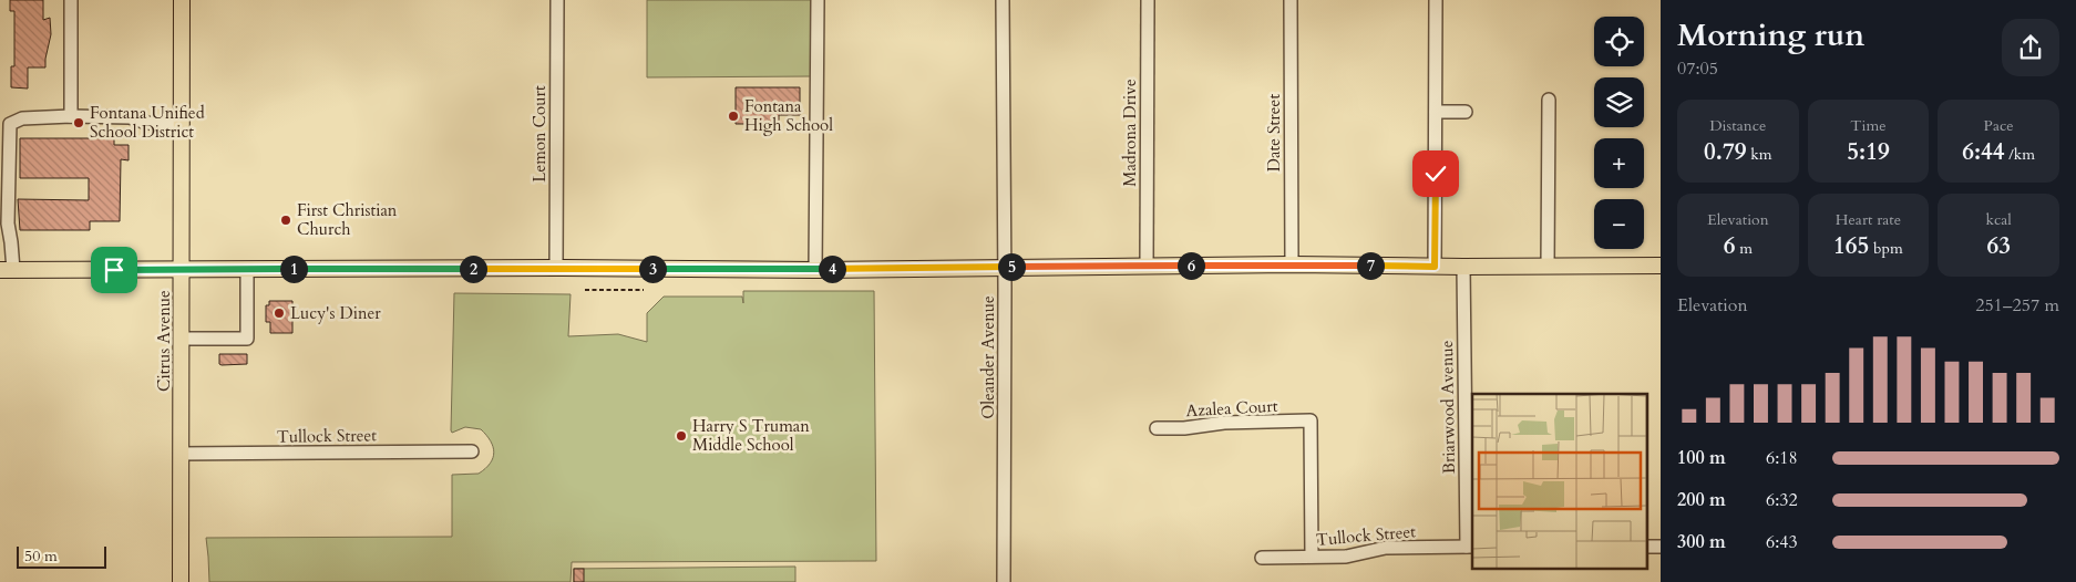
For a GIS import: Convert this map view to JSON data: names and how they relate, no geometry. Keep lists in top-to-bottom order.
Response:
{
  "streets": {
    "main road": ["Citrus Avenue"],
    "street": [
      "Madrona Drive",
      "Date Street",
      "Lemon Court",
      "Oleander Avenue",
      "Briarwood Avenue",
      "Azalea Court",
      "Tullock Street"
    ]
  },
  "crossings": [
    ["Citrus Avenue", "Tullock Street"],
    ["Briarwood Avenue", "Tullock Street"],
    ["Azalea Court", "Tullock Street"]
  ],
  "places": [
    "Fontana High School",
    "Fontana Unified School District",
    "First Christian Church",
    "Lucy's Diner",
    "Harry S Truman Middle School"
  ],
  "scale_bar": "50 m",
  "page": {
    "heading": ["Morning run", "07:05"],
    "map_buttons": ["+", "−"],
    "stats": [
      ["Distance", "0.79 km"],
      ["Time", "5:19"],
      ["Pace", "6:44 /km"],
      ["Elevation", "6 m"],
      ["Heart rate", "165 bpm"],
      ["kcal", "63"]
    ],
    "pins": [
      "6",
      "7",
      "5",
      "1",
      "2",
      "3",
      "4"
    ],
    "chart": ["Elevation", "251–257 m"],
    "list": [
      {
        "name": "100 m",
        "note": "6:18"
      },
      {
        "name": "200 m",
        "note": "6:32"
      },
      {
        "name": "300 m",
        "note": "6:43"
      }
    ],
    "scale": "50 m"
  }
}
